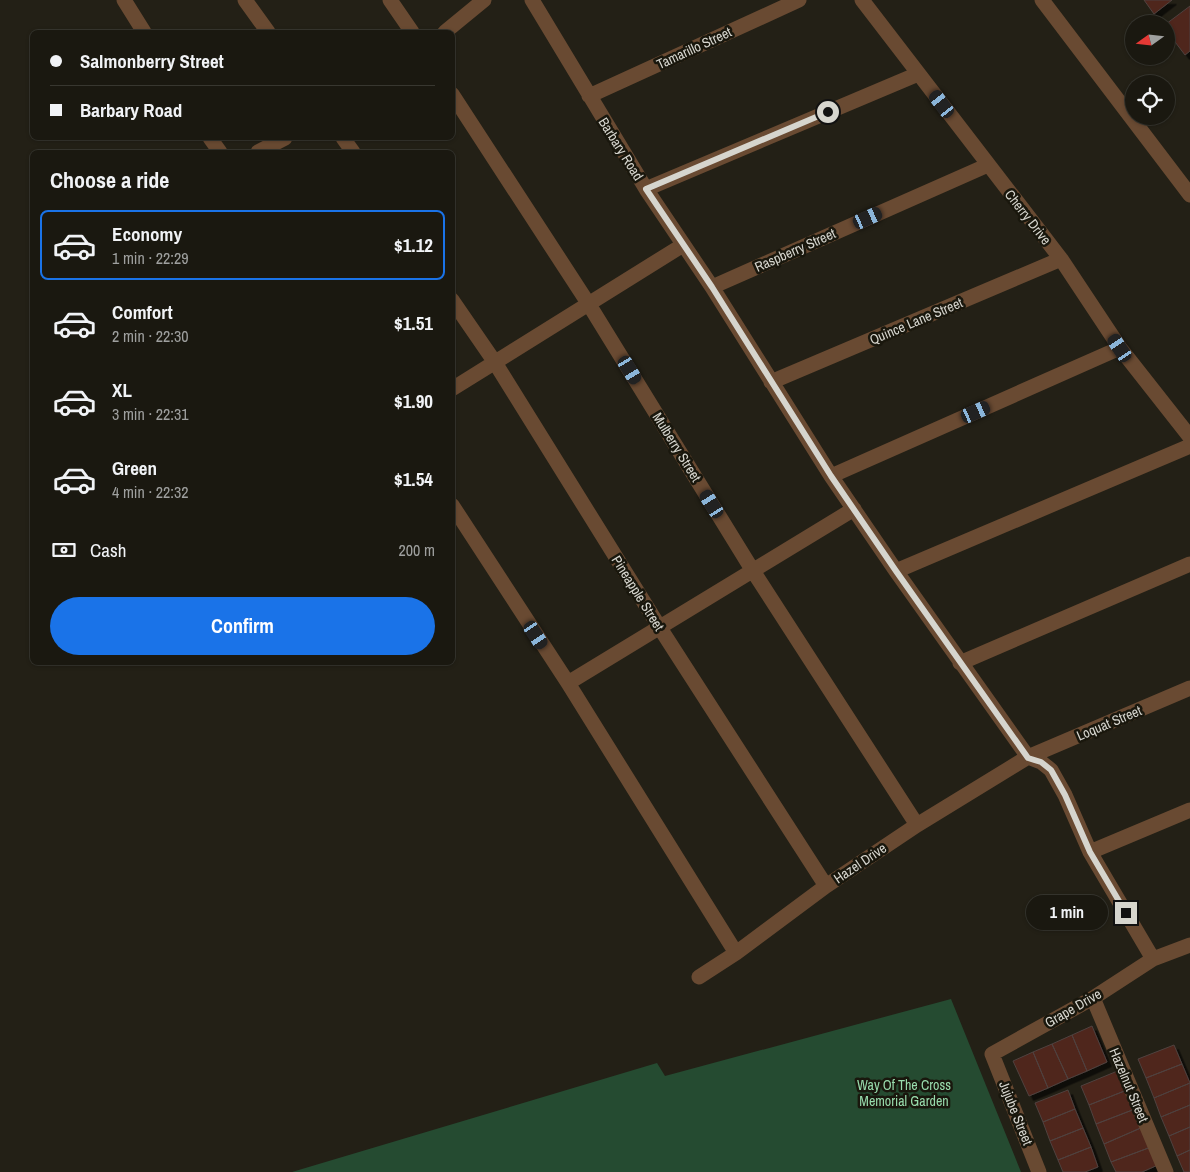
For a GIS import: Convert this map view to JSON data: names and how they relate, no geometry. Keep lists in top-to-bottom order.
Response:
{
  "streets": {
    "street": [
      "Tamarillo Street",
      "Barbary Road",
      "Cherry Drive",
      "Raspberry Street",
      "Quince Lane Street",
      "Mulberry Street",
      "Pineapple Street",
      "Loquat Street",
      "Hazel Drive",
      "Grape Drive",
      "Hazelnut Street",
      "Jujube Street"
    ]
  },
  "crossings": [
    ["Tamarillo Street", "Barbary Road"],
    ["Barbary Road", "Raspberry Street"],
    ["Barbary Road", "Quince Lane Street"],
    ["Barbary Road", "Loquat Street"],
    ["Barbary Road", "Hazel Drive"],
    ["Barbary Road", "Grape Drive"],
    ["Cherry Drive", "Raspberry Street"],
    ["Cherry Drive", "Quince Lane Street"],
    ["Mulberry Street", "Hazel Drive"],
    ["Pineapple Street", "Hazel Drive"],
    ["Loquat Street", "Hazel Drive"],
    ["Grape Drive", "Hazelnut Street"],
    ["Grape Drive", "Jujube Street"]
  ],
  "parks": ["Way Of The Cross Memorial Garden"],
  "north": "left",
  "page": {
    "banner": ["Salmonberry Street", "Barbary Road"],
    "heading": "Choose a ride",
    "list": [
      {
        "name": "Economy",
        "note": "1 min · 22:29",
        "value": "$1.12"
      },
      {
        "name": "Comfort",
        "note": "2 min · 22:30",
        "value": "$1.51"
      },
      {
        "name": "XL",
        "note": "3 min · 22:31",
        "value": "$1.90"
      },
      {
        "name": "Green",
        "note": "4 min · 22:32",
        "value": "$1.54"
      }
    ],
    "pay": ["Cash", "200 m"],
    "buttons": "Confirm",
    "bubble": "1 min"
  }
}
